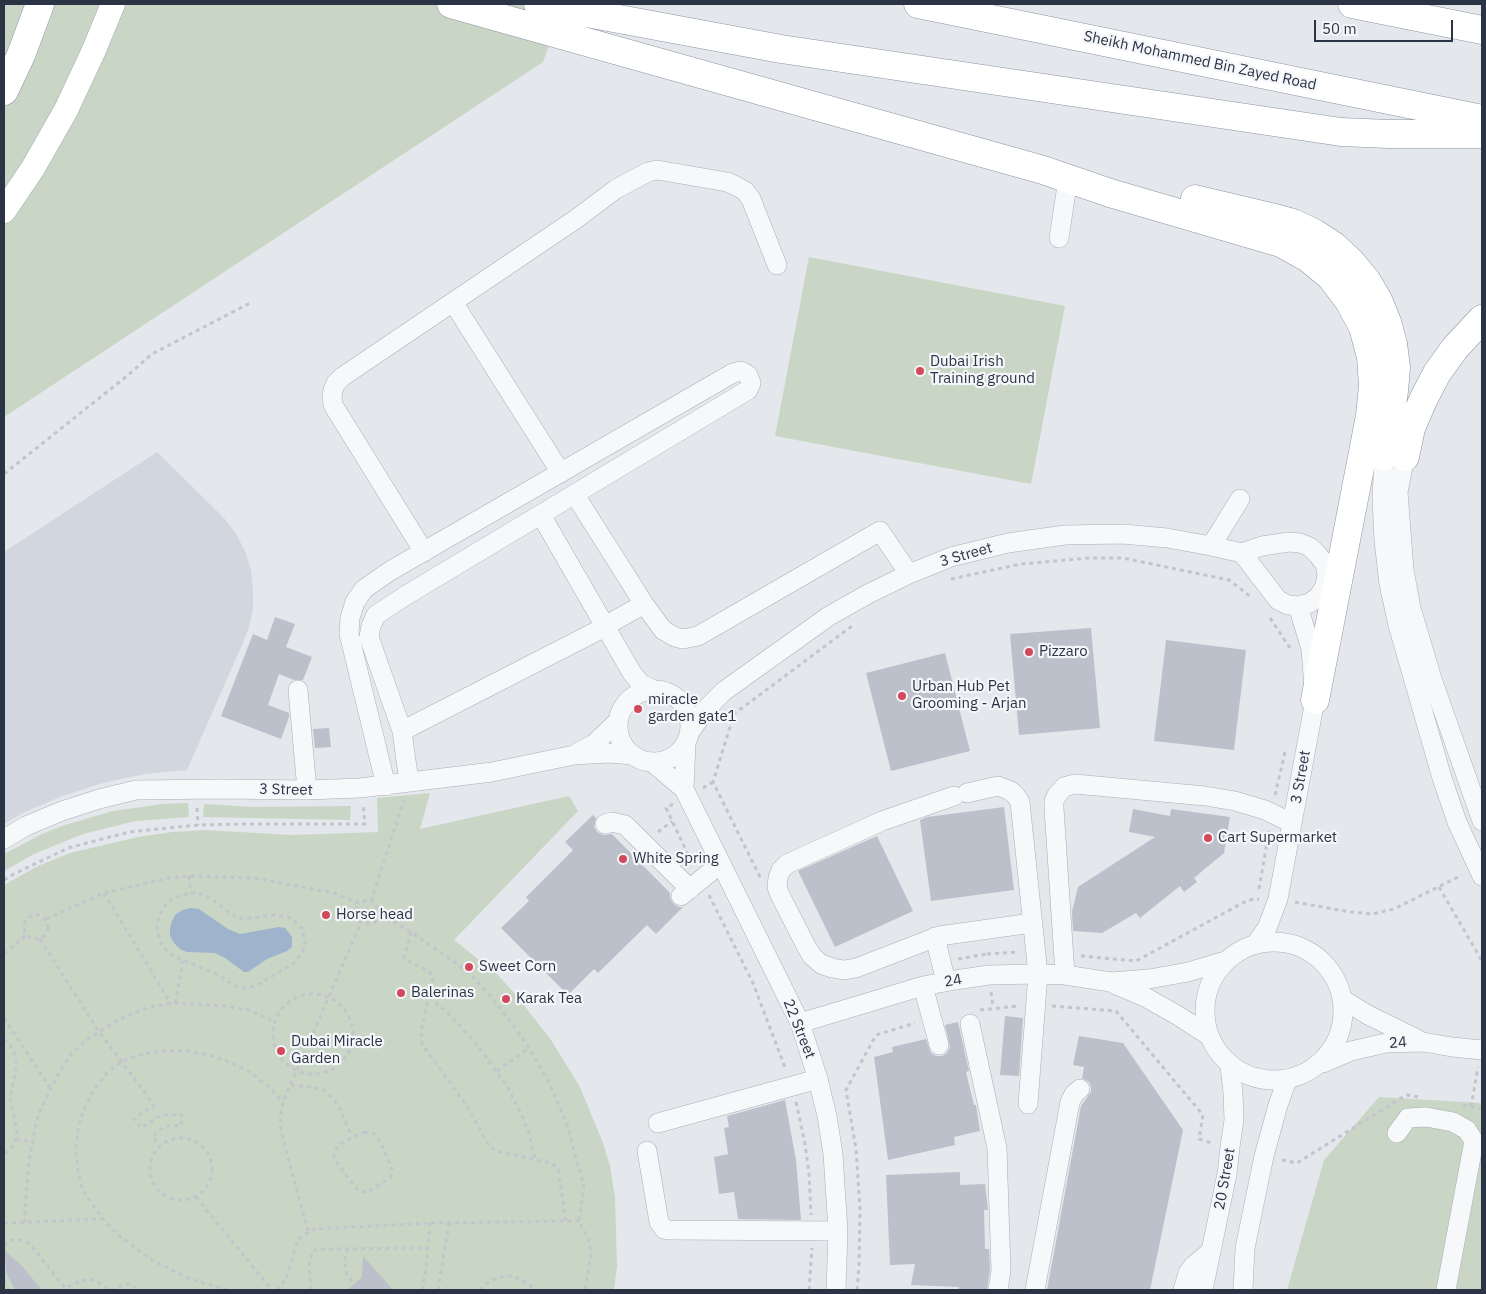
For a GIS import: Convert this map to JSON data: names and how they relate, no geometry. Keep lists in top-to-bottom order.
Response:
{
  "streets": {
    "highway": ["Sheikh Mohammed Bin Zayed Road"],
    "street": [
      "3 Street",
      "24",
      "22 Street",
      "20 Street"
    ]
  },
  "crossings": [
    ["3 Street", "24"],
    ["3 Street", "22 Street"],
    ["3 Street", "20 Street"],
    ["24", "22 Street"],
    ["24", "20 Street"]
  ],
  "places": [
    "Dubai Irish Training ground",
    "Pizzaro",
    "Urban Hub Pet Grooming - Arjan",
    "miracle garden gate1",
    "Cart Supermarket",
    "White Spring",
    "Horse head",
    "Sweet Corn",
    "Balerinas",
    "Karak Tea",
    "Dubai Miracle Garden"
  ],
  "scale_bar": "50 m"
}
